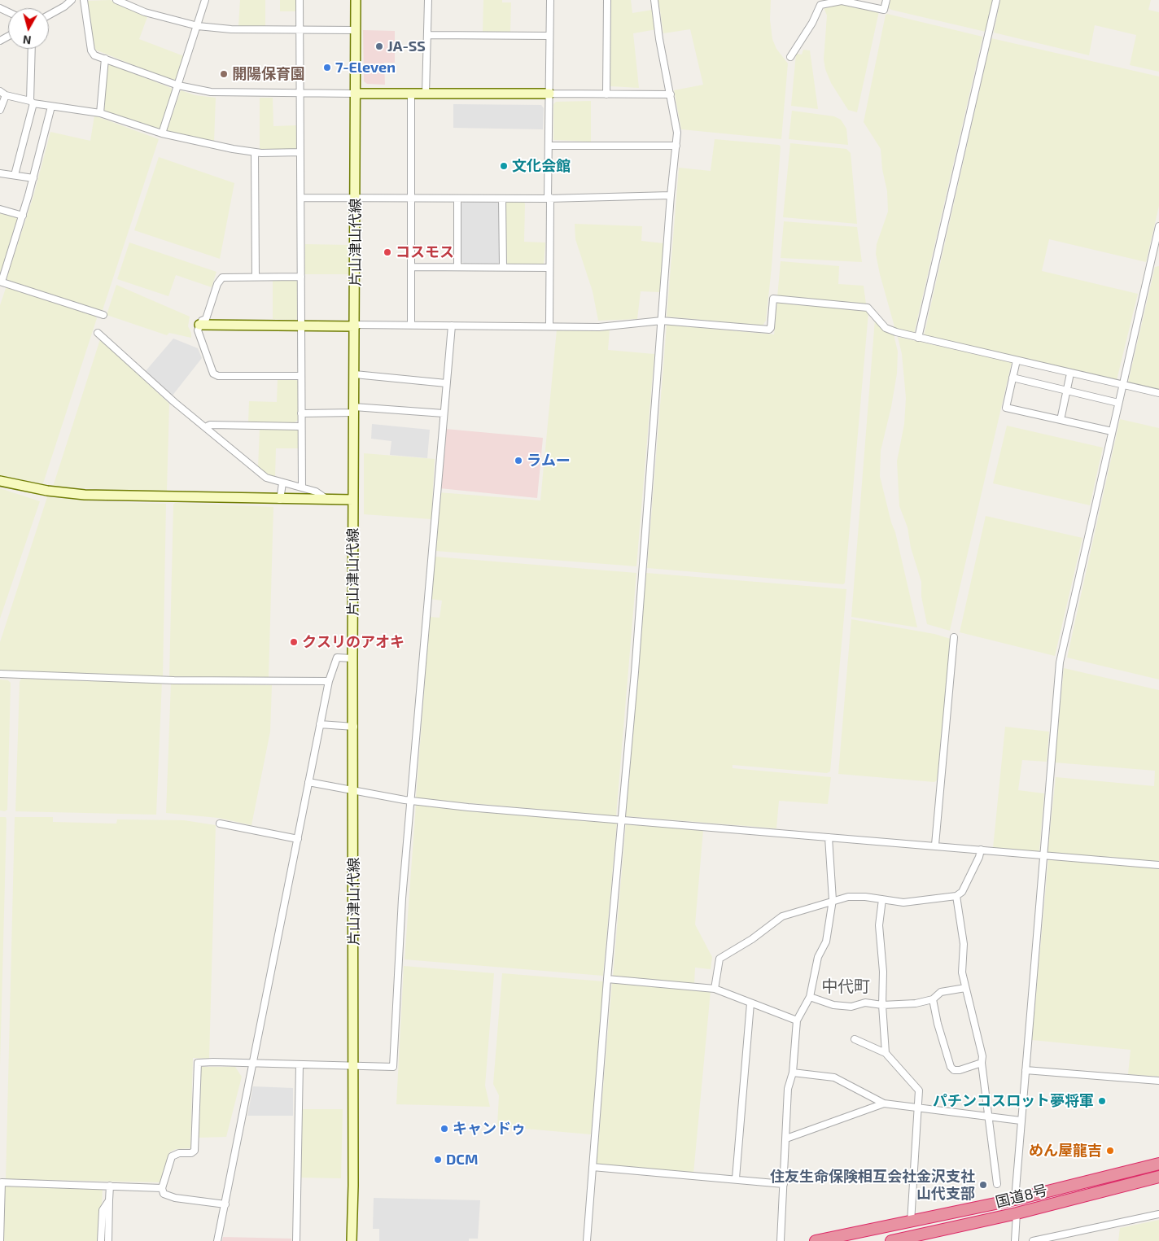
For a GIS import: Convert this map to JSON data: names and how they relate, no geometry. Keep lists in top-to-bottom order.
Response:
{
  "streets": {
    "highway": ["国道8号"],
    "main road": ["片山津山代線"]
  },
  "districts": ["中代町"],
  "places": [
    "JA-SS",
    "7-Eleven",
    "開陽保育園",
    "文化会館",
    "コスモス",
    "ラムー",
    "クスリのアオキ",
    "パチンコスロット夢将軍",
    "キャンドゥ",
    "めん屋龍吉",
    "DCM",
    "住友生命保険相互会社金沢支社 山代支部"
  ],
  "north": "bottom"
}
